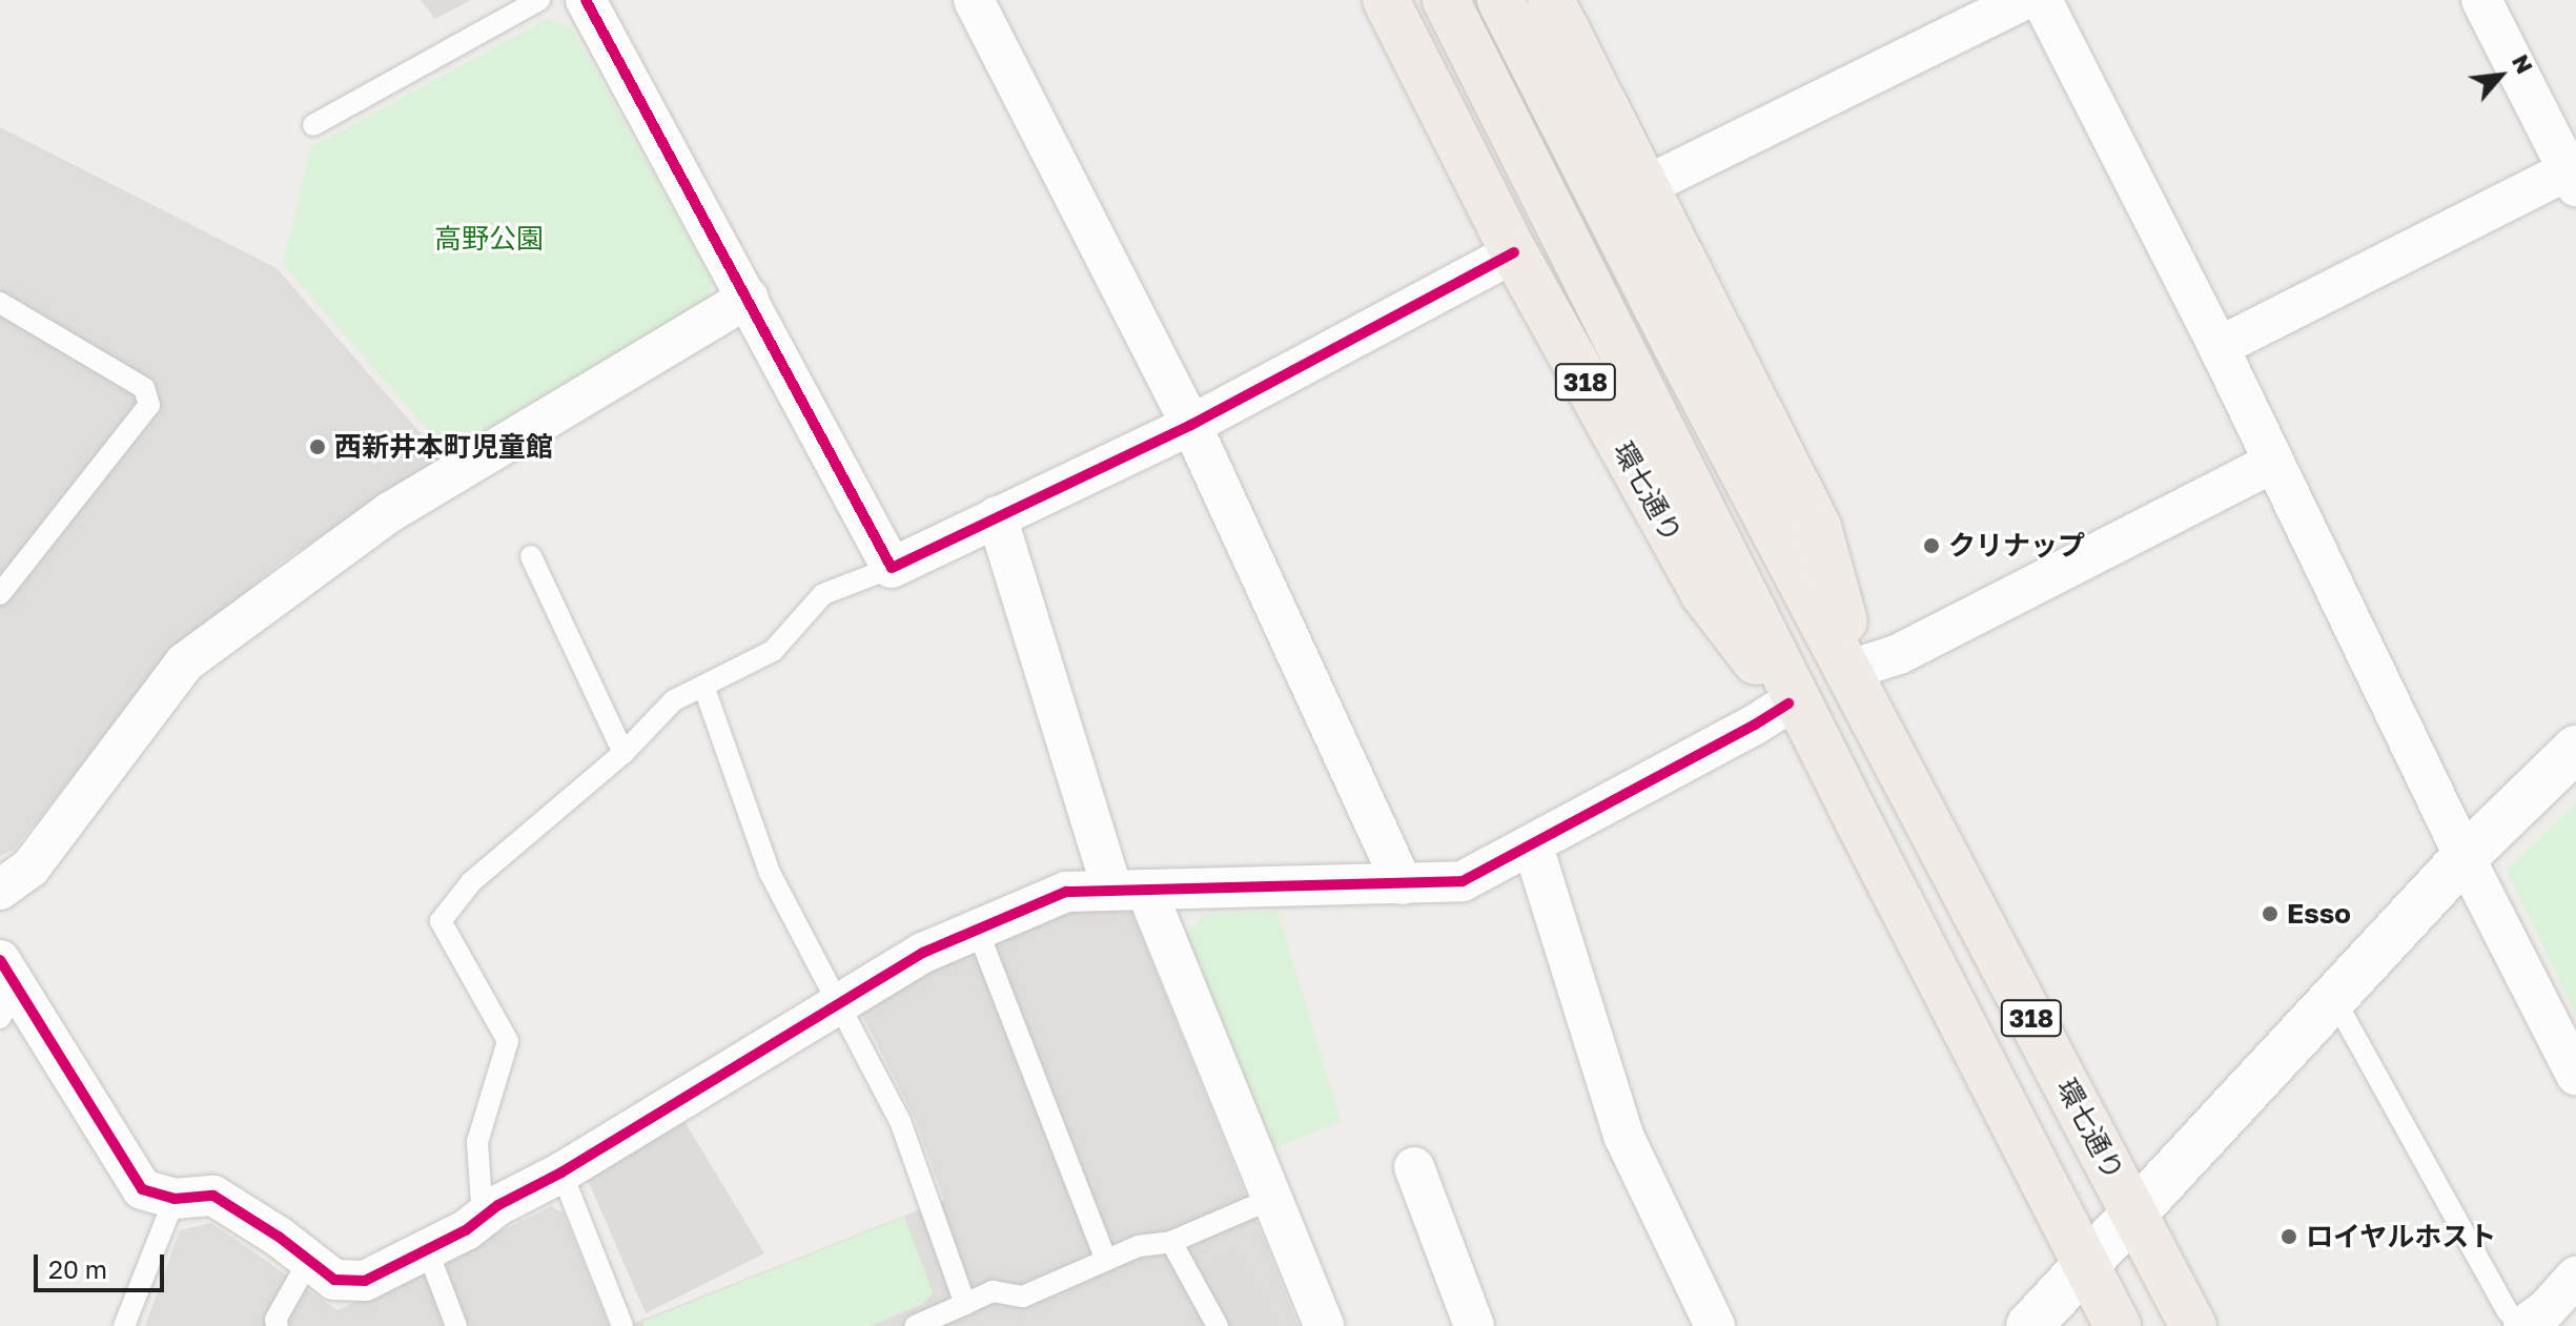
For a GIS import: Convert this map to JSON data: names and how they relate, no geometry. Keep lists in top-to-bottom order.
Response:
{
  "streets": {
    "main road": ["318", "環七通り"]
  },
  "parks": ["高野公園"],
  "places": [
    "西新井本町児童館",
    "クリナップ",
    "Esso",
    "ロイヤルホスト"
  ],
  "scale_bar": "20 m",
  "north": "top right"
}
